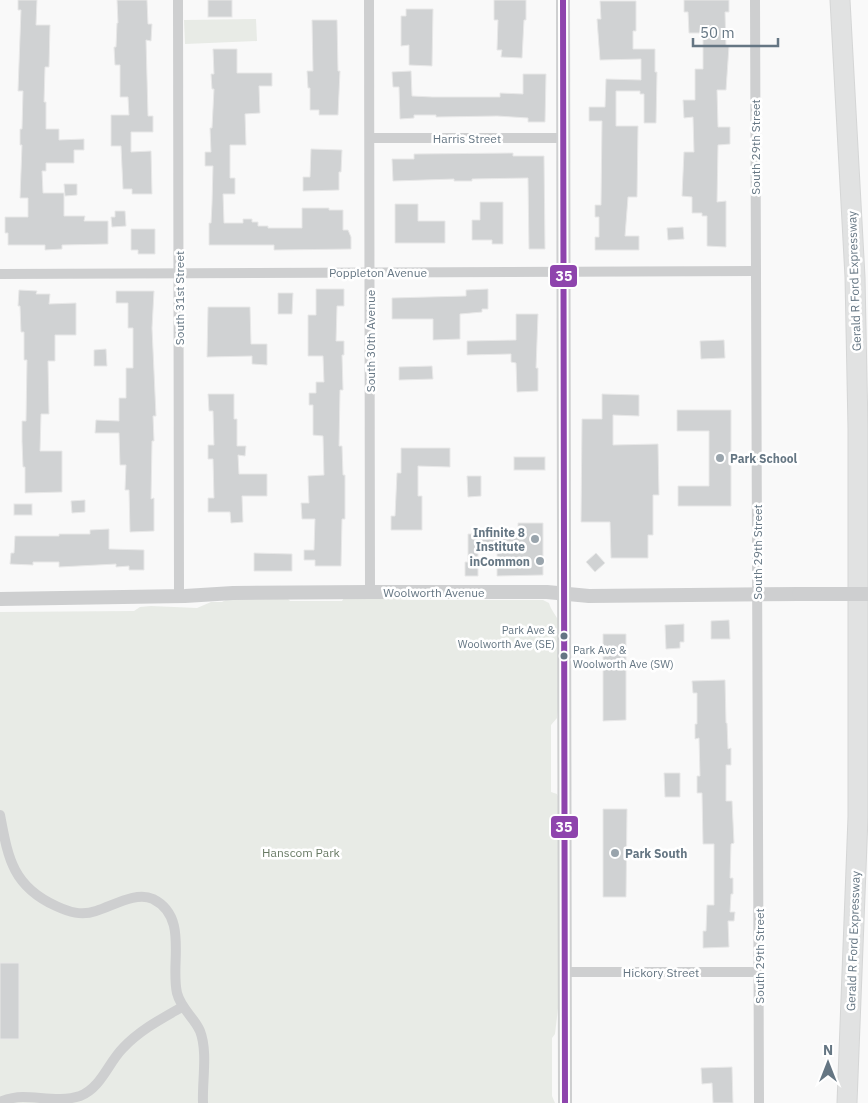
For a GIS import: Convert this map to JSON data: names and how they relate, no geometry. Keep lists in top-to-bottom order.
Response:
{
  "streets": {
    "highway": ["Gerald R Ford Expressway"],
    "street": [
      "Harris Street",
      "South 29th Street",
      "Poppleton Avenue",
      "South 31st Street",
      "South 30th Avenue",
      "Woolworth Avenue",
      "Hickory Street"
    ]
  },
  "crossings": [
    ["Harris Street", "South 30th Avenue"],
    ["South 29th Street", "Poppleton Avenue"],
    ["South 29th Street", "Woolworth Avenue"],
    ["South 29th Street", "Hickory Street"],
    ["Poppleton Avenue", "South 31st Street"],
    ["Poppleton Avenue", "South 30th Avenue"],
    ["South 31st Street", "Woolworth Avenue"],
    ["South 30th Avenue", "Woolworth Avenue"]
  ],
  "parks": ["Hanscom Park"],
  "places": [
    "Park School",
    "Infinite 8 Institute",
    "inCommon",
    "Park Ave & Woolworth Ave (SE)",
    "Park Ave & Woolworth Ave (SW)",
    "Park South"
  ],
  "lines": ["transit line 35"],
  "scale_bar": "50 m",
  "north": "top"
}
